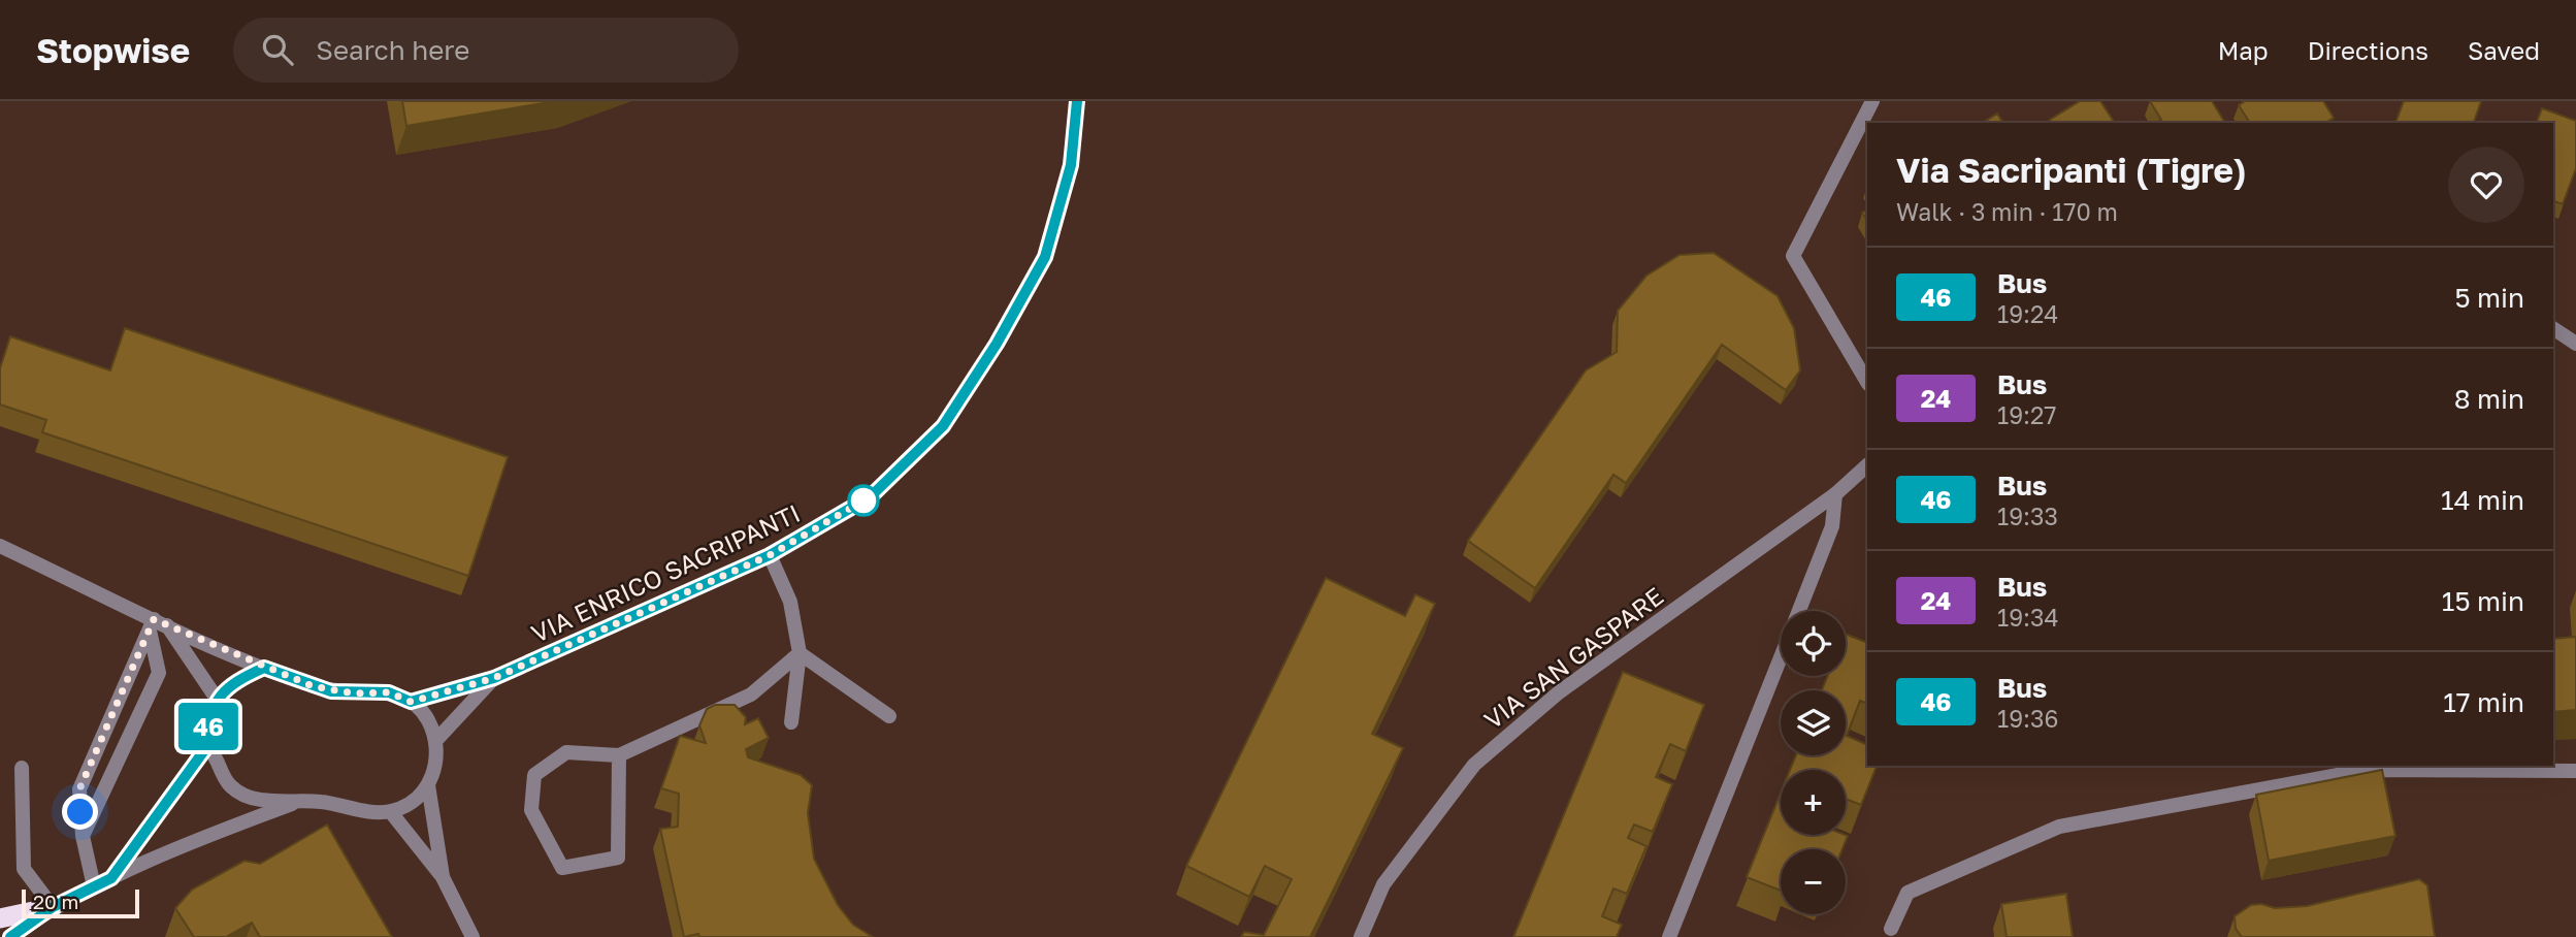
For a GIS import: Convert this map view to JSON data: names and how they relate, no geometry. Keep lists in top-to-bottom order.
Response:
{
  "streets": {
    "street": ["VIA ENRICO SACRIPANTI", "VIA SAN GASPARE"]
  },
  "lines": ["bus line 46"],
  "scale_bar": "20 m",
  "page": {
    "header": "Stopwise",
    "search": "Search here",
    "nav": ["Map", "Directions", "Saved"],
    "on_map": "46",
    "heading": ["Via Sacripanti (Tigre)", "Walk · 3 min · 170 m"],
    "list": [
      {
        "mark": "46",
        "name": "Bus",
        "note": "19:24",
        "value": "5 min"
      },
      {
        "mark": "24",
        "name": "Bus",
        "note": "19:27",
        "value": "8 min"
      },
      {
        "mark": "46",
        "name": "Bus",
        "note": "19:33",
        "value": "14 min"
      },
      {
        "mark": "24",
        "name": "Bus",
        "note": "19:34",
        "value": "15 min"
      },
      {
        "mark": "46",
        "name": "Bus",
        "note": "19:36",
        "value": "17 min"
      }
    ],
    "map_buttons": ["+", "−"],
    "scale": "20 m"
  }
}
